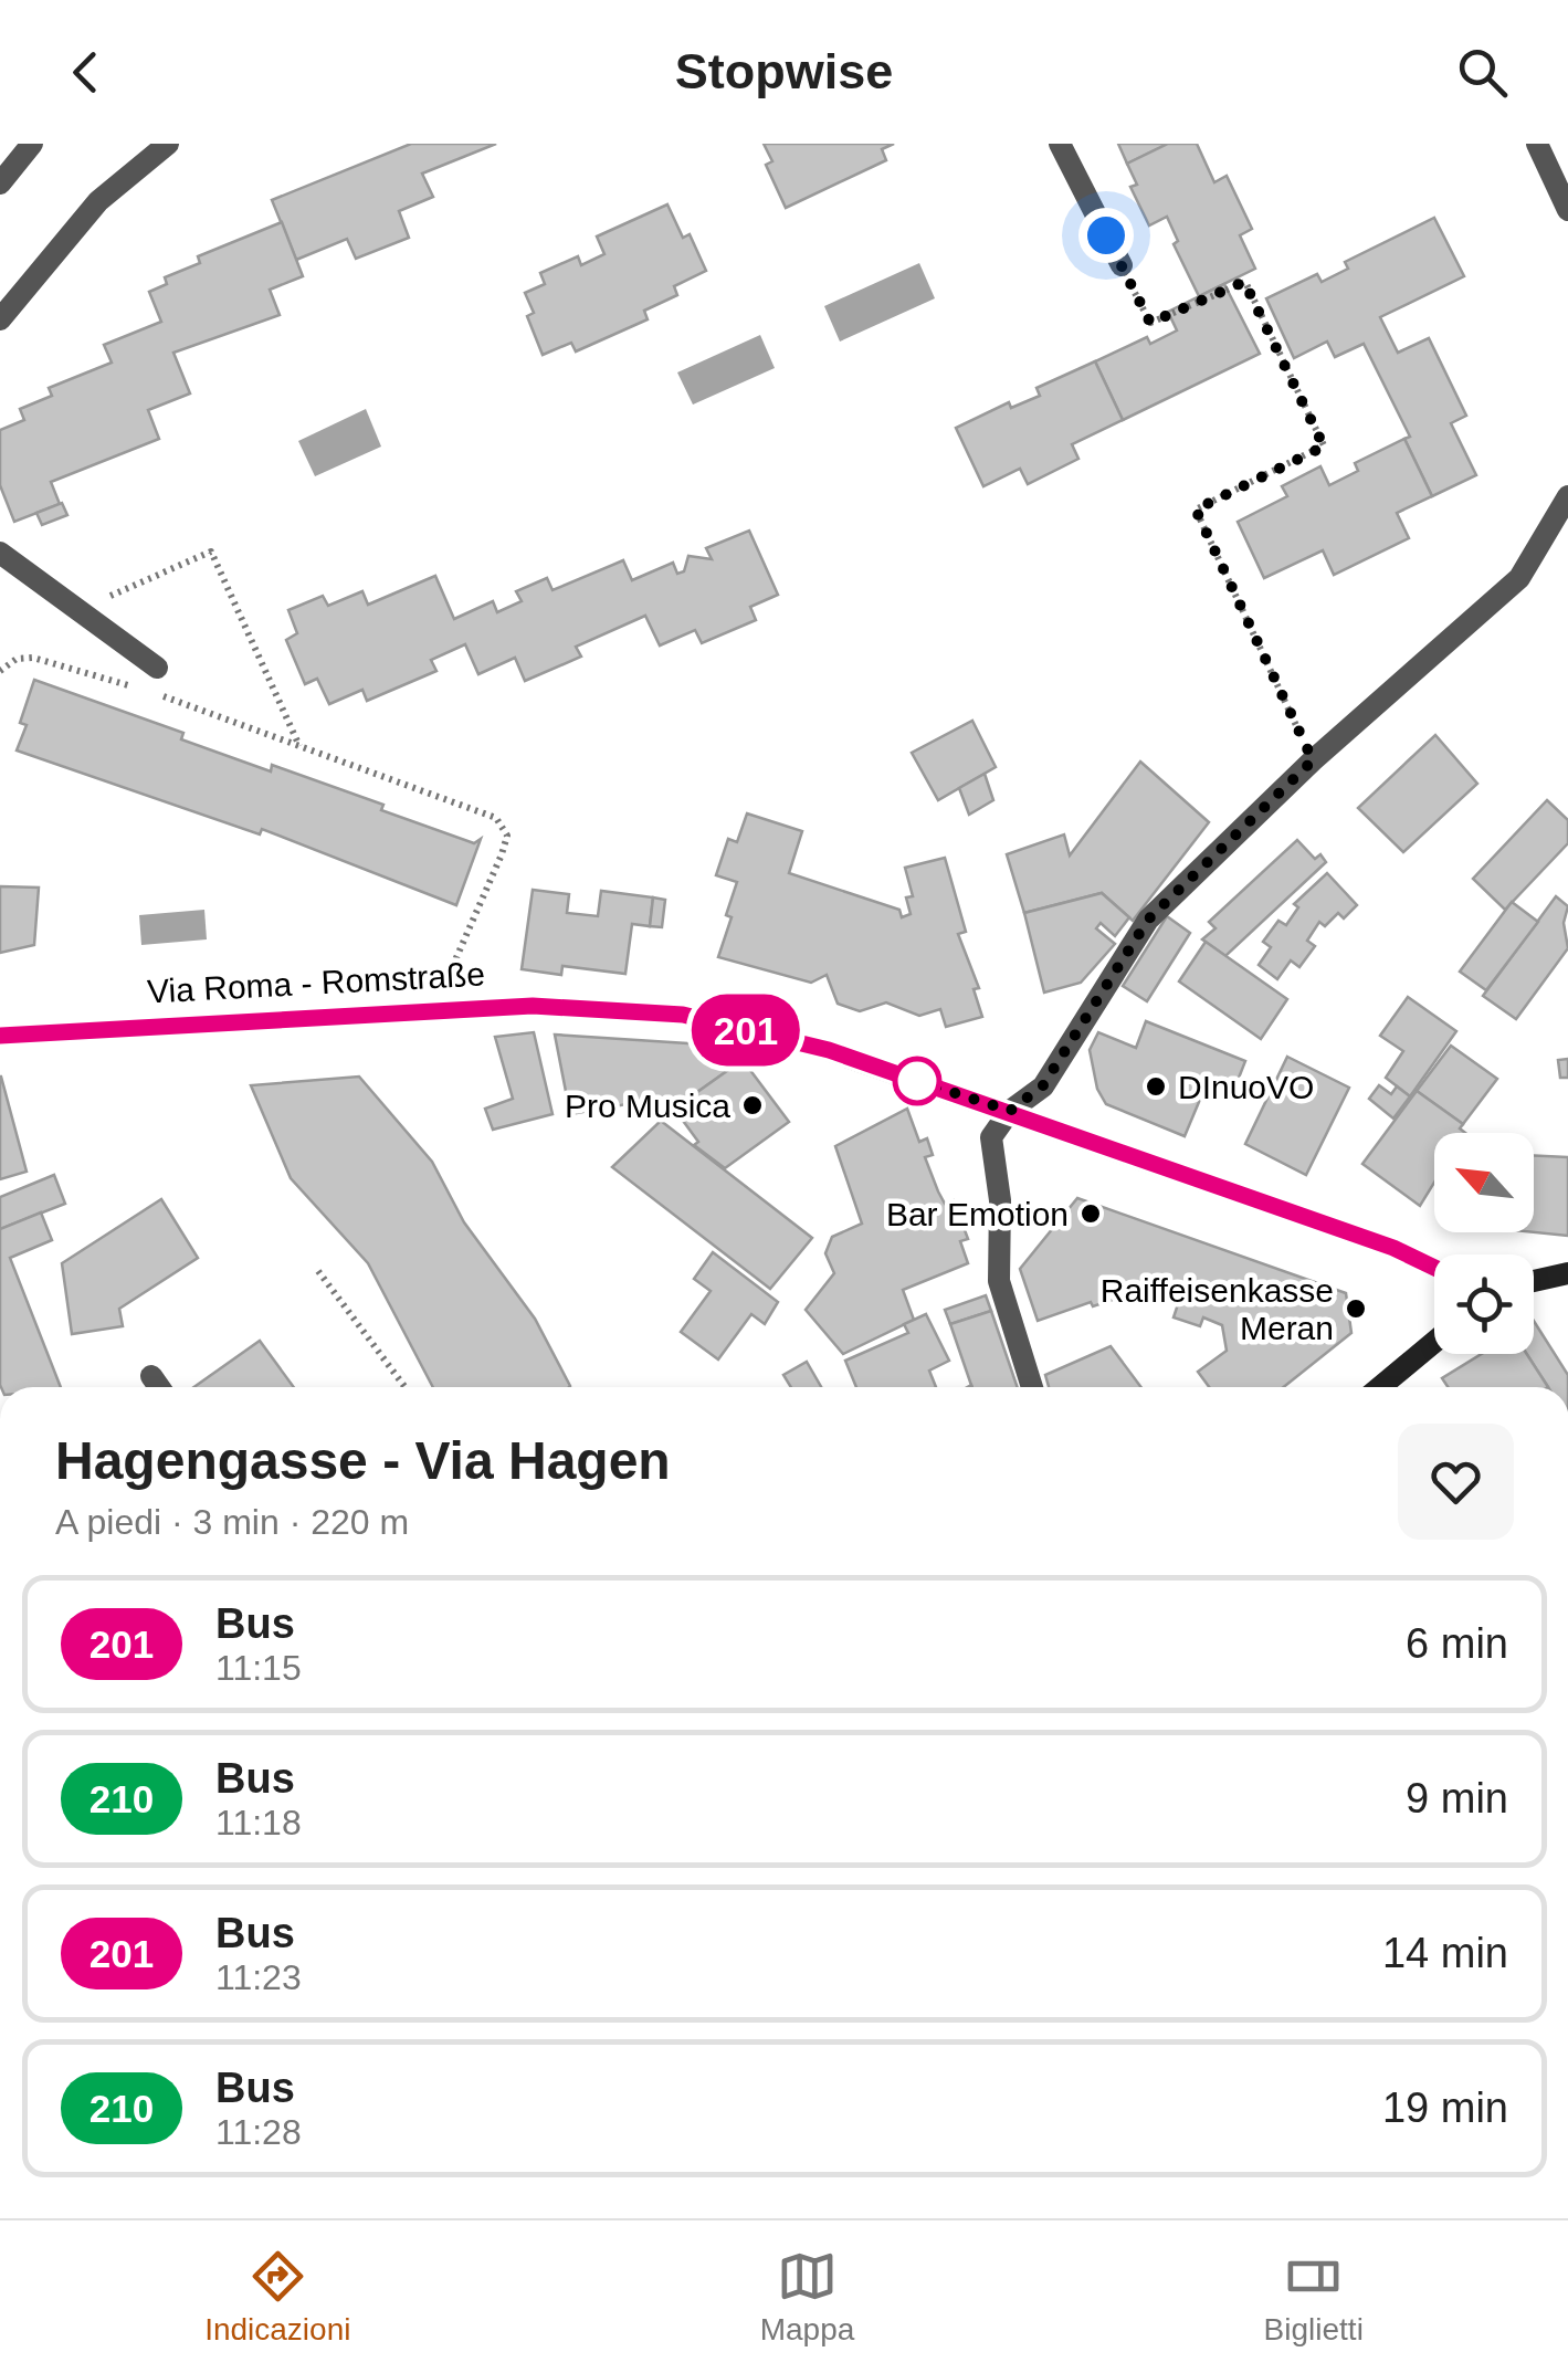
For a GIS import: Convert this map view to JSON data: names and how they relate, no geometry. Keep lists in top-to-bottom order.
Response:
{
  "streets": {
    "street": ["Via Roma - Romstraße"]
  },
  "places": [
    "DInuoVO",
    "Pro Musica",
    "Bar Emotion",
    "Raiffeisenkasse Meran"
  ],
  "lines": ["bus line 201"],
  "north": "top left",
  "page": {
    "header": "Stopwise",
    "on_map": "201",
    "heading": ["Hagengasse - Via Hagen", "A piedi · 3 min · 220 m"],
    "list": [
      {
        "mark": "201",
        "name": "Bus",
        "note": "11:15",
        "value": "6 min"
      },
      {
        "mark": "210",
        "name": "Bus",
        "note": "11:18",
        "value": "9 min"
      },
      {
        "mark": "201",
        "name": "Bus",
        "note": "11:23",
        "value": "14 min"
      },
      {
        "mark": "210",
        "name": "Bus",
        "note": "11:28",
        "value": "19 min"
      }
    ],
    "tabs": ["Indicazioni", "Mappa", "Biglietti"]
  }
}
